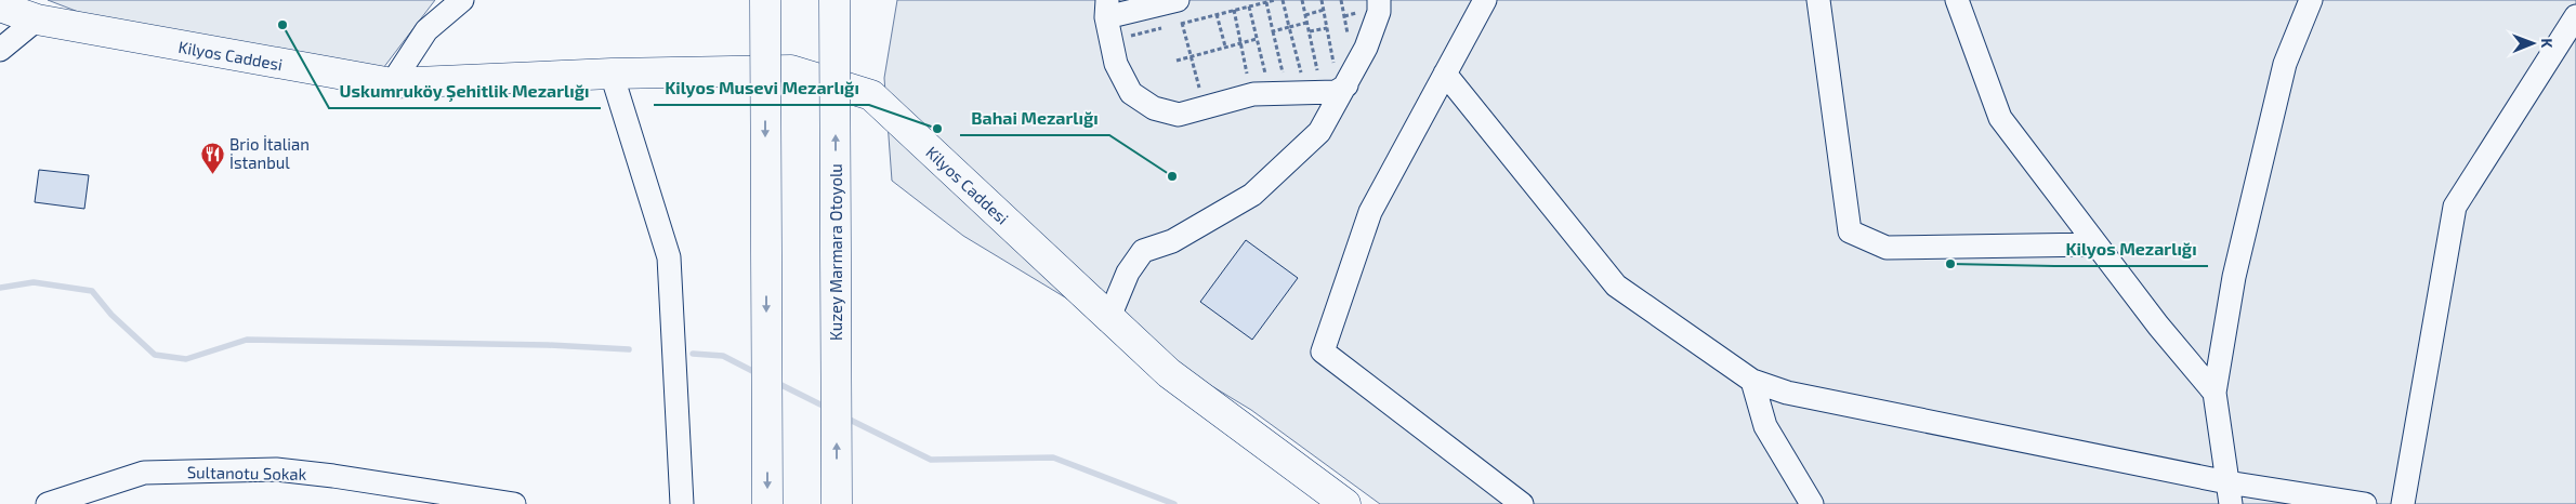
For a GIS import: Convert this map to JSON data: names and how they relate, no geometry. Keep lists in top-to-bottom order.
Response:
{
  "streets": {
    "main road": ["Kilyos Caddesi", "Kuzey Marmara Otoyolu"],
    "street": ["Sultanotu Sokak"]
  },
  "places": {
    "other": [
      "Uskumruköy Şehitlik Mezarlığı",
      "Kilyos Musevi Mezarlığı",
      "Bahai Mezarlığı",
      "Kilyos Mezarlığı"
    ],
    "restaurant": ["Brio İtalian İstanbul"]
  },
  "north": "right"
}
